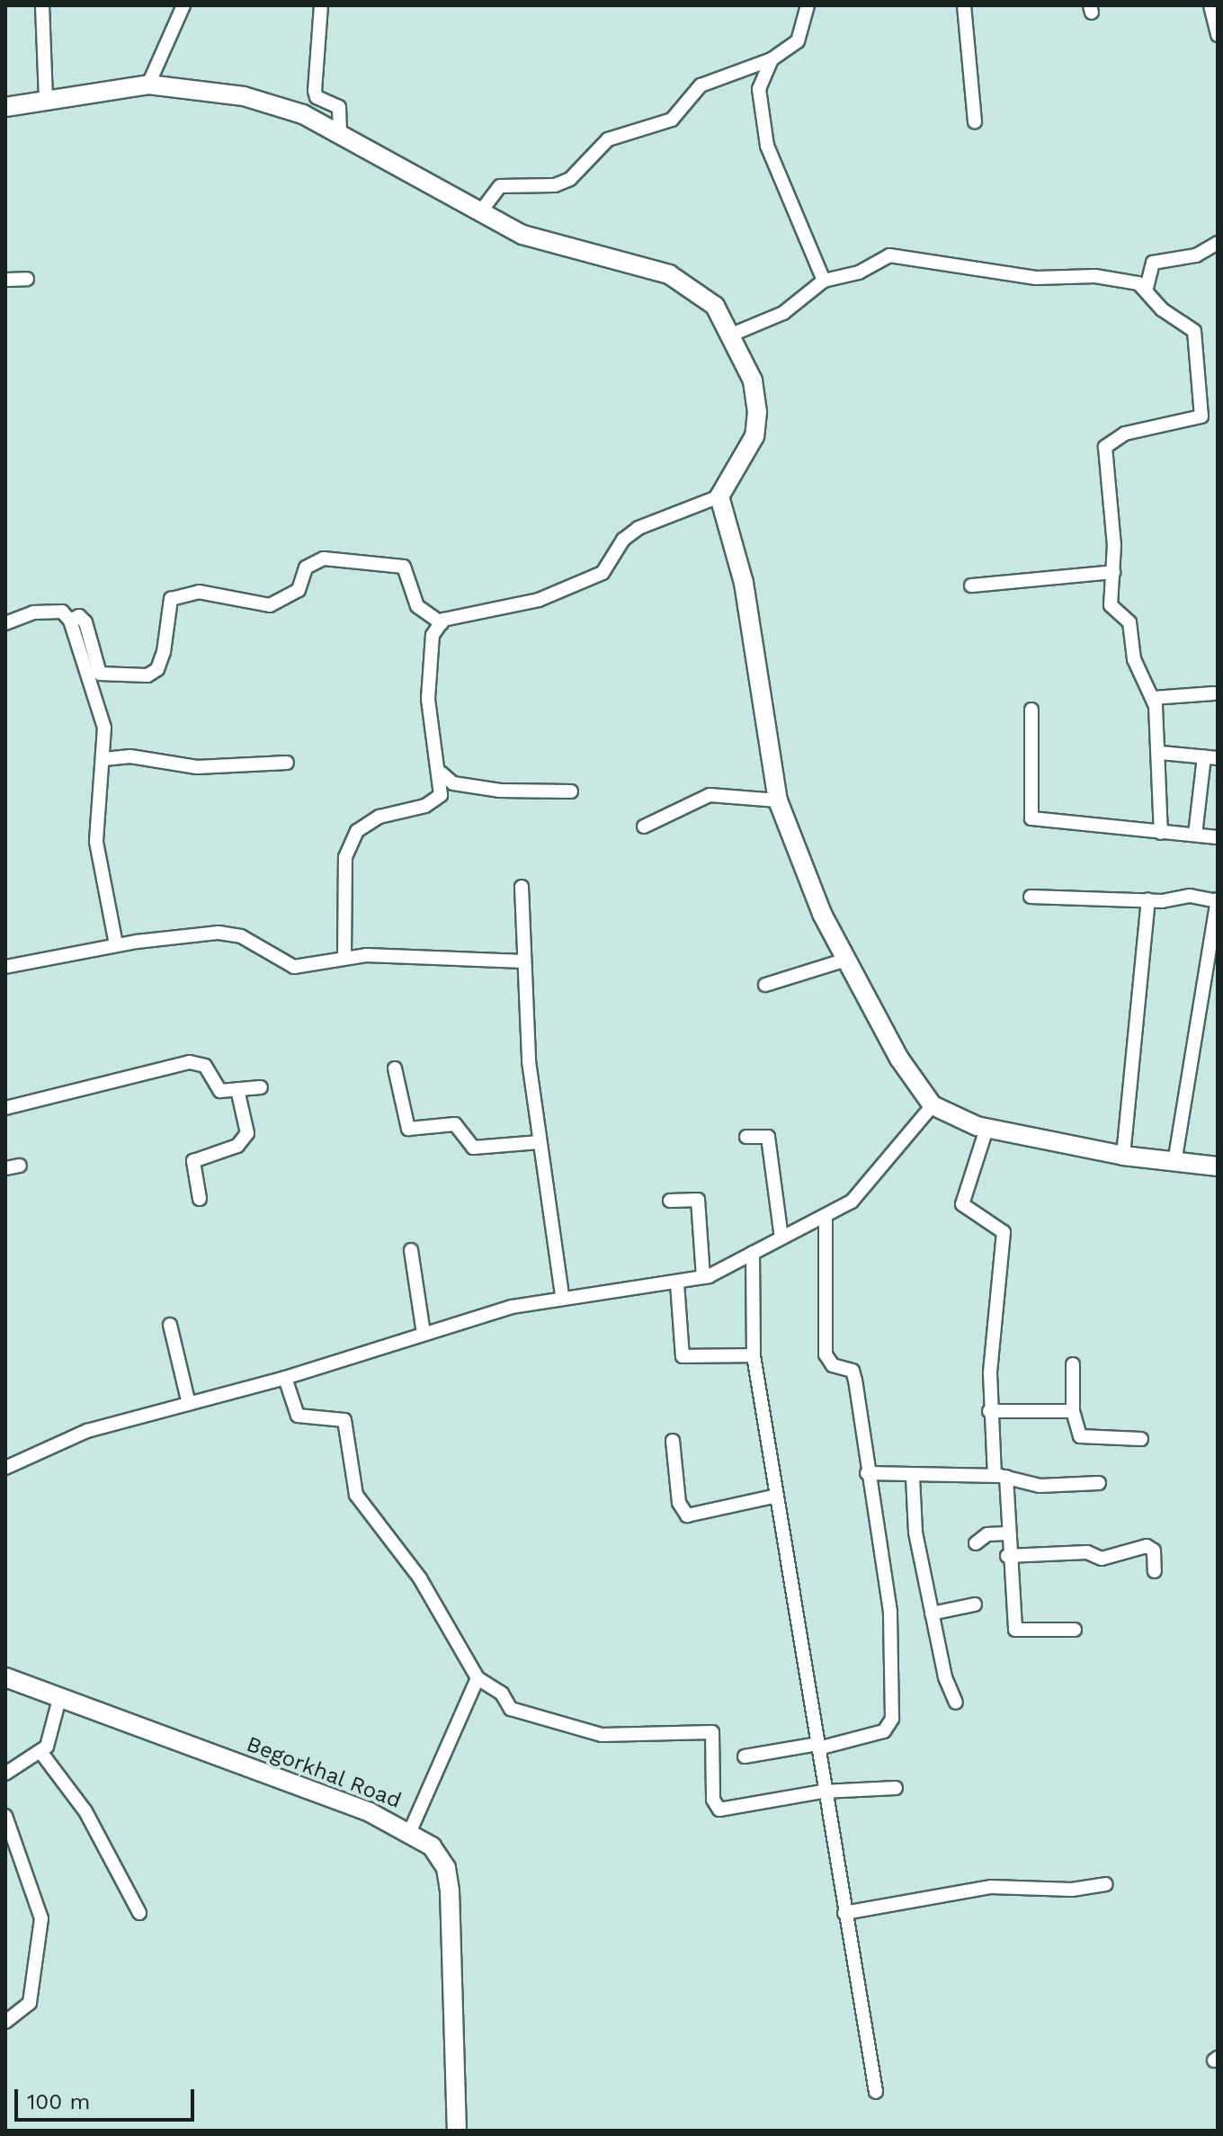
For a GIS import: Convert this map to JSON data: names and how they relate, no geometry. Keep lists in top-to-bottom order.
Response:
{
  "streets": {
    "street": ["Begorkhal Road"]
  },
  "scale_bar": "100 m"
}
